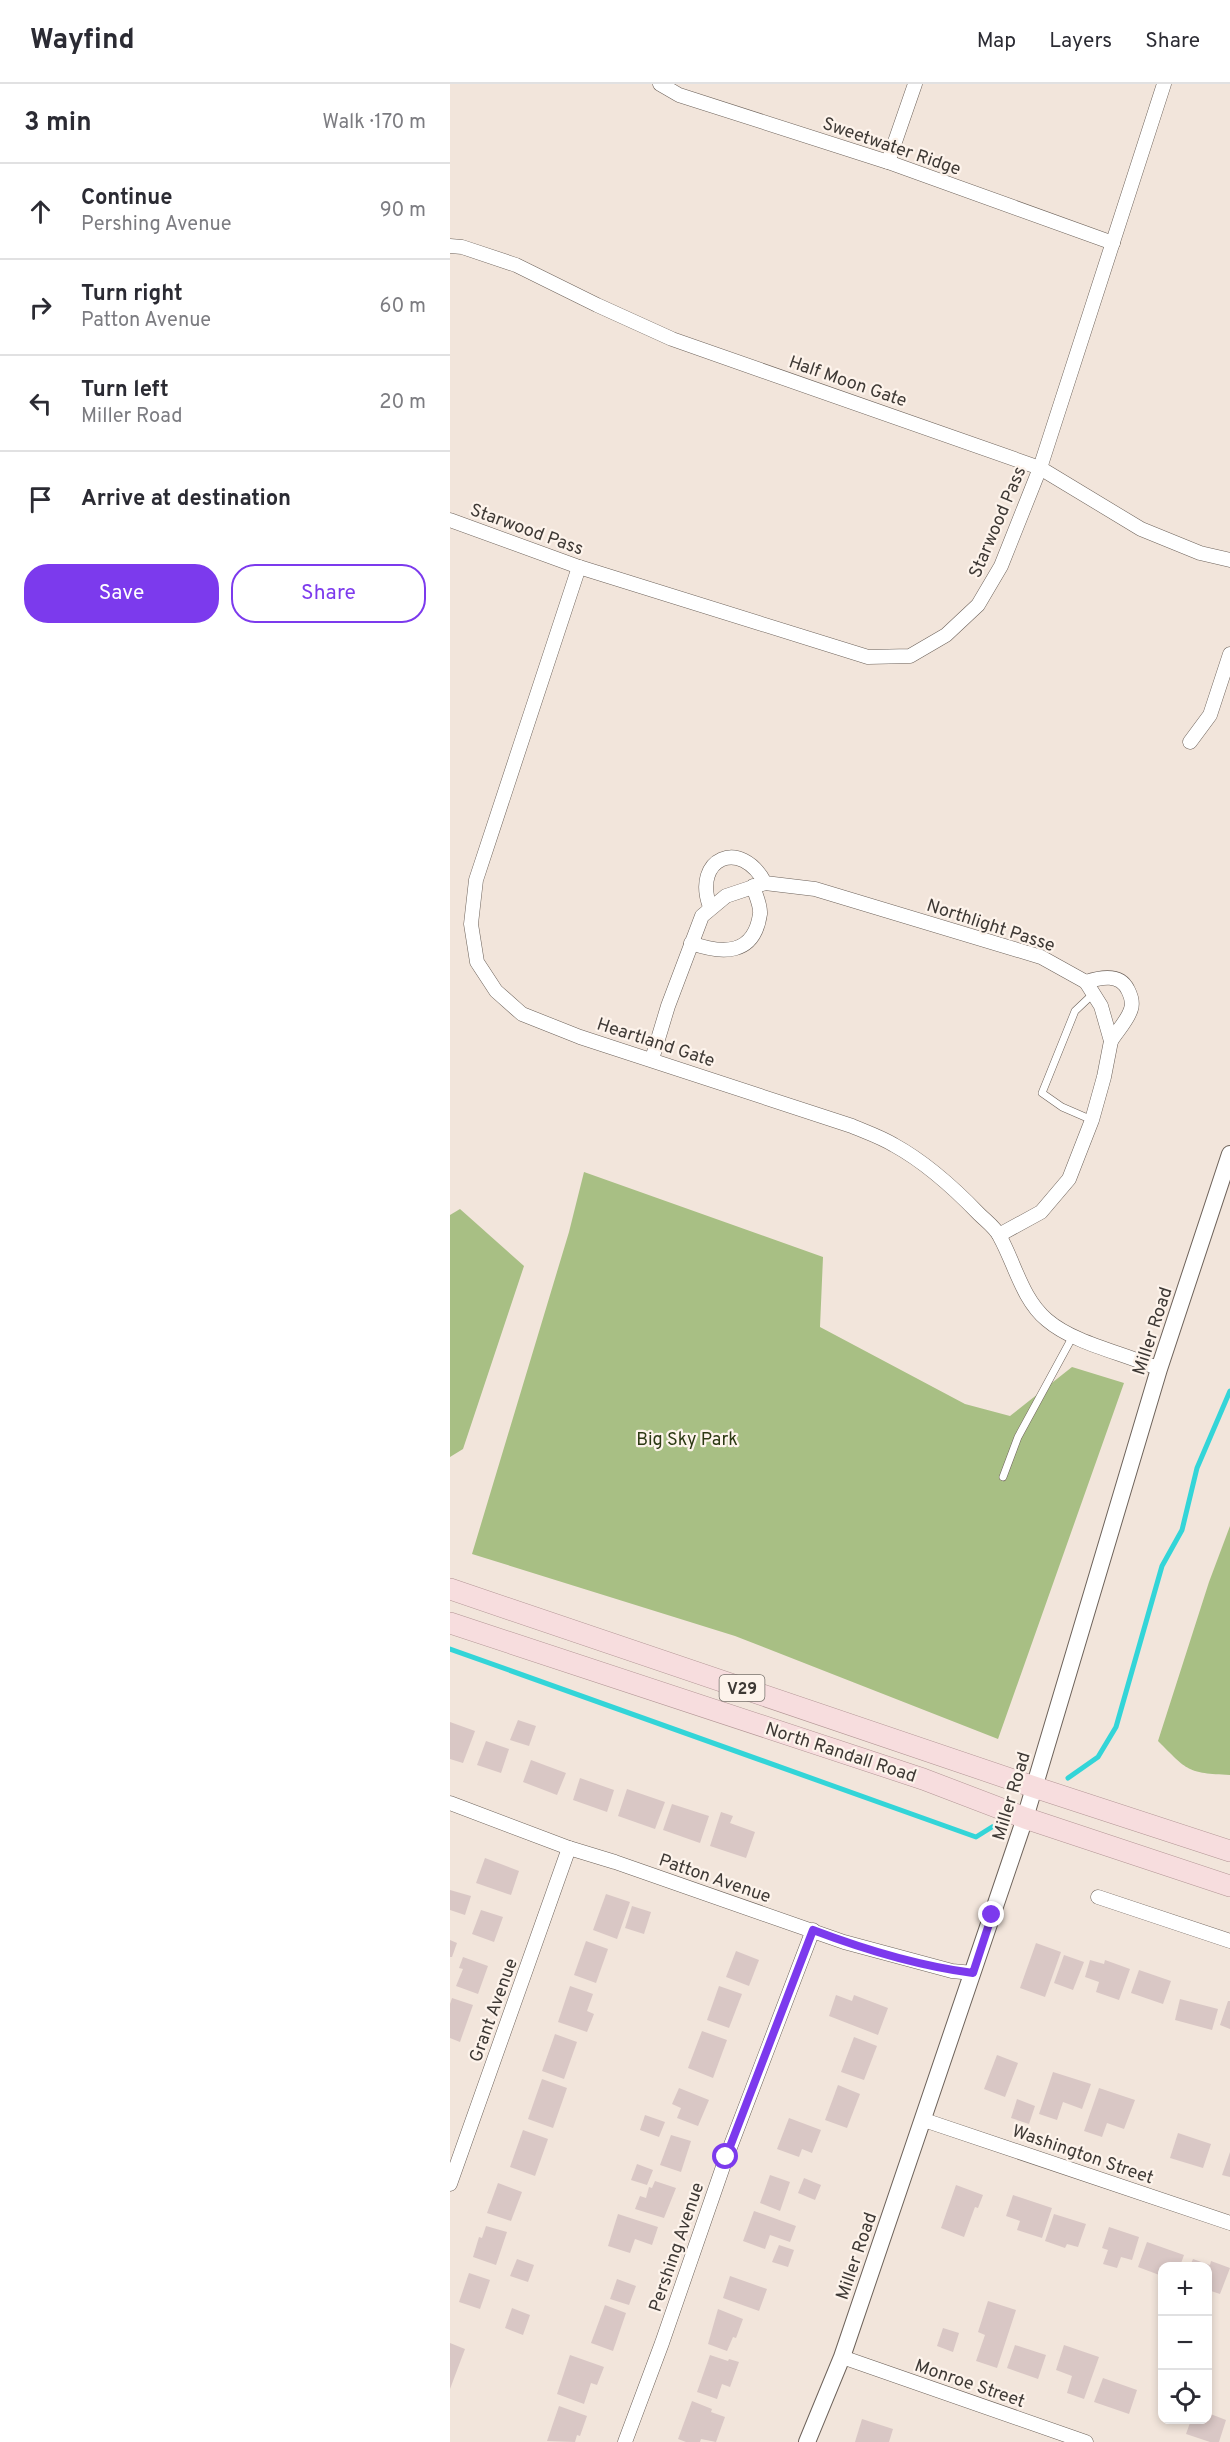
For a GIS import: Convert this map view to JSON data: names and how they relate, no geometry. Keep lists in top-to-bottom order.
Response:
{
  "streets": {
    "main road": ["V29", "North Randall Road"],
    "street": [
      "Sweetwater Ridge",
      "Half Moon Gate",
      "Starwood Pass",
      "Northlight Passe",
      "Heartland Gate",
      "Miller Road",
      "Patton Avenue",
      "Grant Avenue",
      "Washington Street",
      "Pershing Avenue",
      "Monroe Street"
    ]
  },
  "crossings": [
    ["Sweetwater Ridge", "Starwood Pass"],
    ["Half Moon Gate", "Starwood Pass"],
    ["Starwood Pass", "Heartland Gate"],
    ["Heartland Gate", "Miller Road"],
    ["Miller Road", "North Randall Road"],
    ["Miller Road", "Patton Avenue"],
    ["Miller Road", "Washington Street"],
    ["Miller Road", "Monroe Street"],
    ["Patton Avenue", "Grant Avenue"],
    ["Patton Avenue", "Pershing Avenue"]
  ],
  "parks": ["Big Sky Park"],
  "page": {
    "header": "Wayfind",
    "nav": ["Map", "Layers", "Share"],
    "heading": ["3 min", "Walk · 170 m"],
    "list": [
      ["Continue", "Pershing Avenue", "90 m"],
      ["Turn right", "Patton Avenue", "60 m"],
      ["Turn left", "Miller Road", "20 m"],
      "Arrive at destination"
    ],
    "buttons": ["Save", "Share"],
    "map_buttons": ["+", "−"]
  }
}
